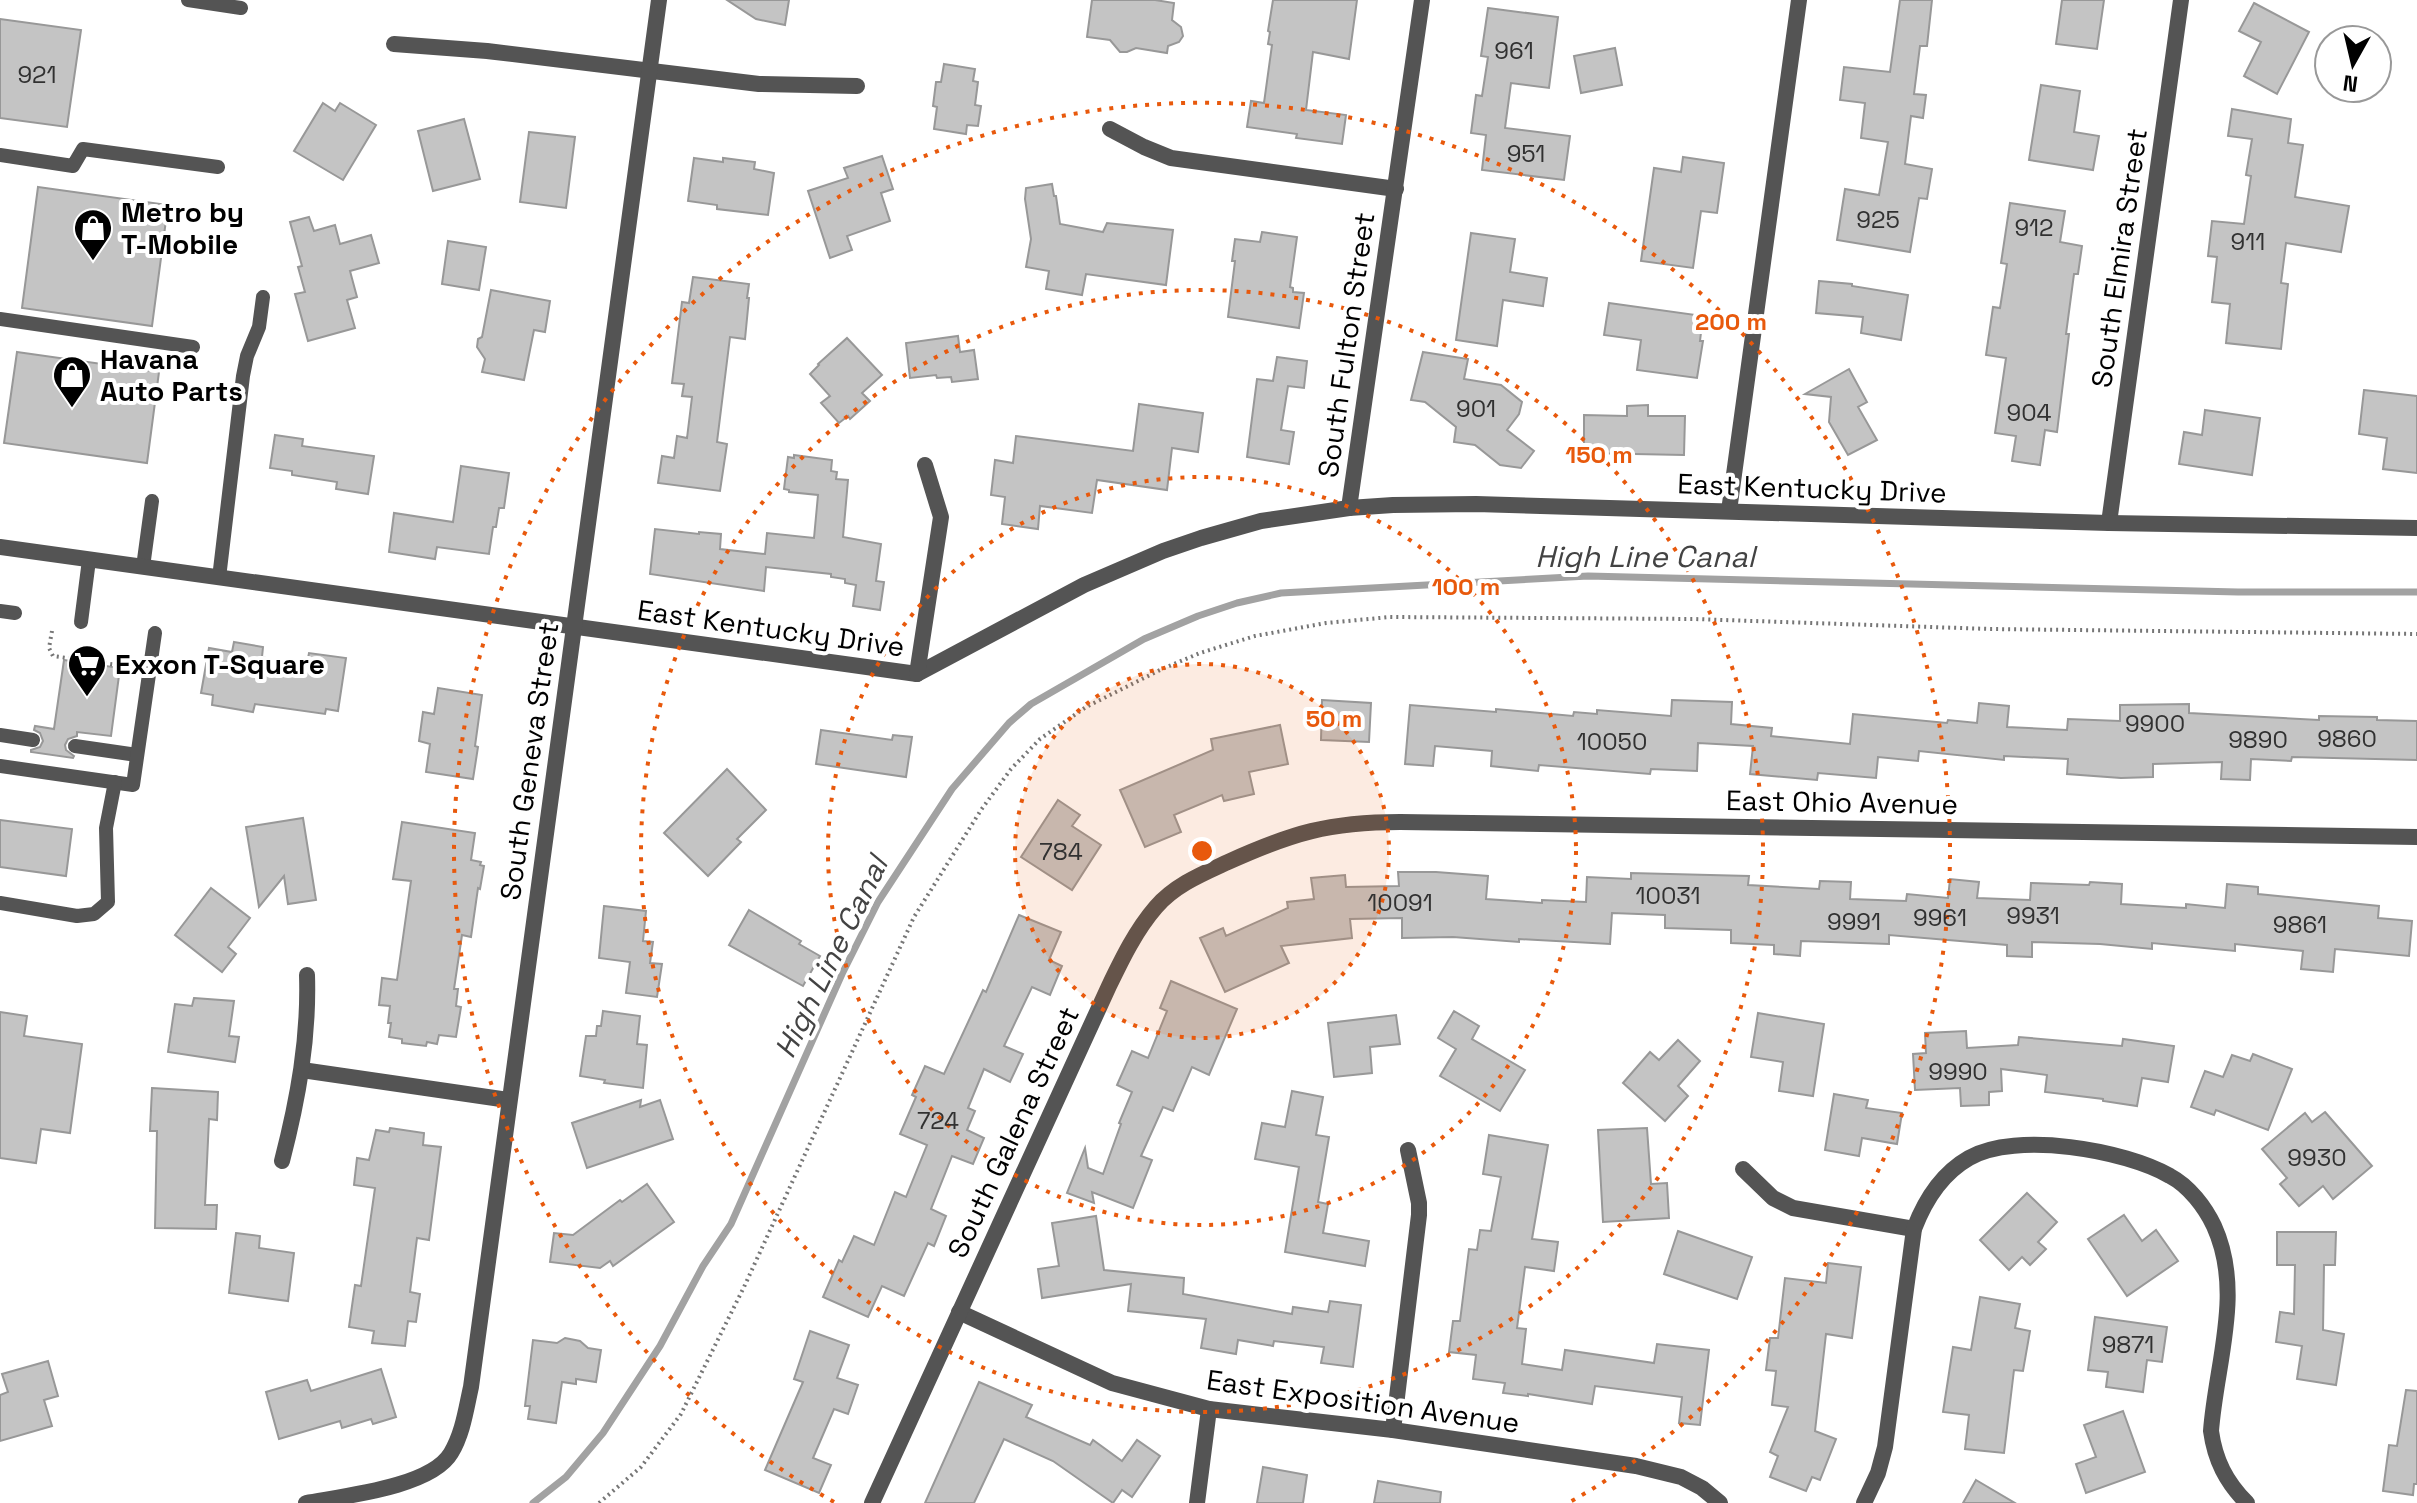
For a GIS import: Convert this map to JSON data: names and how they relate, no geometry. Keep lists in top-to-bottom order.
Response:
{
  "streets": {
    "street": [
      "South Elmira Street",
      "South Fulton Street",
      "East Kentucky Drive",
      "South Geneva Street",
      "East Ohio Avenue",
      "South Galena Street",
      "East Exposition Avenue"
    ]
  },
  "crossings": [
    ["South Elmira Street", "East Kentucky Drive"],
    ["South Fulton Street", "East Kentucky Drive"],
    ["East Kentucky Drive", "South Geneva Street"],
    ["East Ohio Avenue", "South Galena Street"],
    ["South Galena Street", "East Exposition Avenue"]
  ],
  "water": ["High Line Canal"],
  "places": {
    "shop": ["Metro by T-Mobile", "Havana Auto Parts"],
    "supermarket": ["Exxon T-Square"]
  },
  "house_numbers": [
    "961",
    "921",
    "951",
    "925",
    "912",
    "911",
    "901",
    "904",
    "9900",
    "9860",
    "9890",
    "10050",
    "784",
    "10031",
    "10091",
    "9931",
    "9961",
    "9991",
    "9861",
    "9990",
    "724",
    "9930",
    "9871"
  ],
  "north": "bottom",
  "rings": [
    "200 m",
    "150 m",
    "100 m",
    "50 m"
  ]
}
